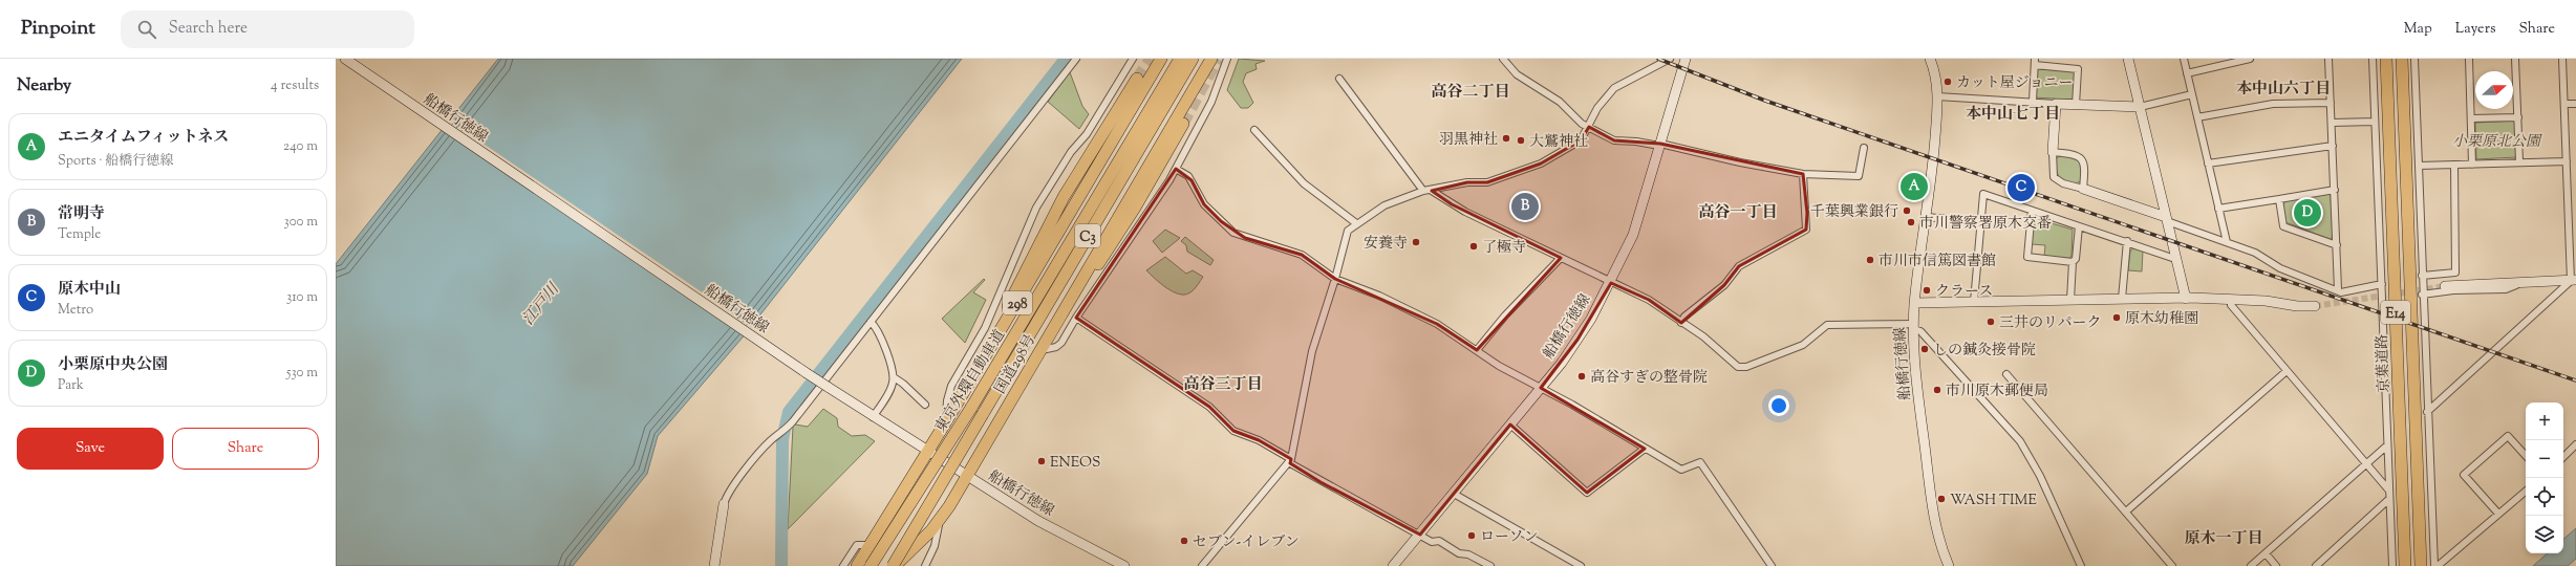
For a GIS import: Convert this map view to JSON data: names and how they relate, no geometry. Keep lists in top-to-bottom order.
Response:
{
  "streets": {
    "highway": [
      "C3",
      "298",
      "E14",
      "国道298号",
      "京葉道路",
      "東京外環自動車道"
    ],
    "main road": ["船橋行徳線"]
  },
  "crossings": [
    ["船橋行徳線", "国道298号"],
    ["国道298号", "東京外環自動車道"]
  ],
  "districts": [
    "本中山六丁目",
    "高谷二丁目",
    "本中山七丁目",
    "高谷一丁目",
    "高谷三丁目",
    "原木一丁目"
  ],
  "water": ["江戸川"],
  "parks": ["小栗原北公園"],
  "places": [
    "カット屋ジョニー",
    "羽黒神社",
    "大鷲神社",
    "千葉興業銀行",
    "市川警察署原木交番",
    "安養寺",
    "了極寺",
    "市川市信篤図書館",
    "クラース",
    "原木幼稚園",
    "三井のリパーク",
    "しの鍼灸接骨院",
    "高谷すぎの整骨院",
    "市川原木郵便局",
    "ENEOS",
    "WASH TIME",
    "ローソン",
    "セブン-イレブン"
  ],
  "north": "right",
  "page": {
    "header": "Pinpoint",
    "search": "Search here",
    "nav": ["Map", "Layers", "Share"],
    "heading": ["Nearby", "4 results"],
    "list": [
      {
        "mark": "A",
        "name": "エニタイムフィットネス",
        "note": "Sports · 船橋行徳線",
        "value": "240 m"
      },
      {
        "mark": "B",
        "name": "常明寺",
        "note": "Temple",
        "value": "300 m"
      },
      {
        "mark": "C",
        "name": "原木中山",
        "note": "Metro",
        "value": "310 m"
      },
      {
        "mark": "D",
        "name": "小栗原中央公園",
        "note": "Park",
        "value": "530 m"
      }
    ],
    "pins": [
      "A",
      "C",
      "B",
      "D"
    ],
    "map_buttons": ["+", "−"],
    "buttons": ["Save", "Share"]
  }
}
